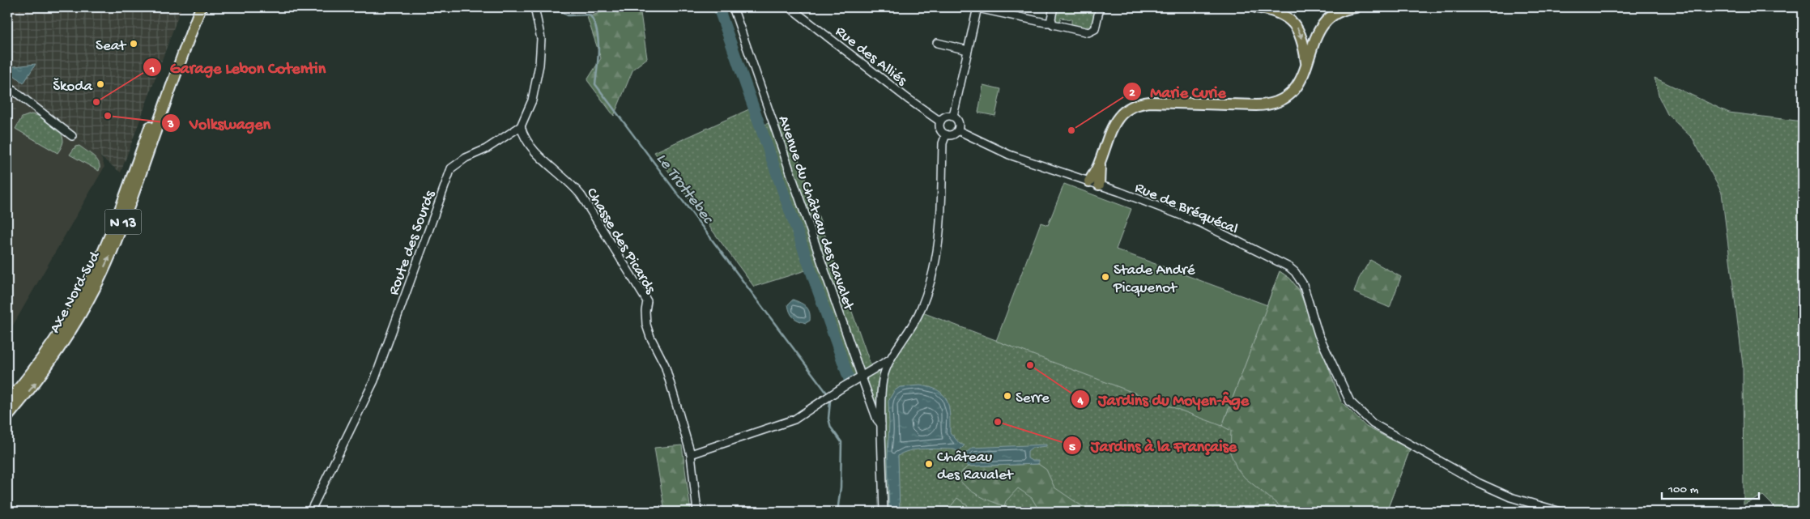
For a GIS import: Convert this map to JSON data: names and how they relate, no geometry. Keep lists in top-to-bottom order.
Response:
{
  "streets": {
    "highway": ["N 13", "Axe Nord-Sud"],
    "street": [
      "Rue des Alliés",
      "Rue de Bréquécal",
      "Avenue du Château des Ravalet",
      "Chasse des Picards",
      "Route des Sourds"
    ]
  },
  "crossings": [
    ["Rue des Alliés", "Rue de Bréquécal"],
    ["Chasse des Picards", "Route des Sourds"]
  ],
  "water": ["Le Trottebec"],
  "places": [
    "Seat",
    "Škoda",
    "Garage Lebon Cotentin",
    "Volkswagen",
    "Marie Curie",
    "Stade André Picquenot",
    "Jardins du Moyen-Âge",
    "Serre",
    "Jardins à la Française",
    "Château des Ravalet"
  ],
  "scale_bar": "100 m"
}
